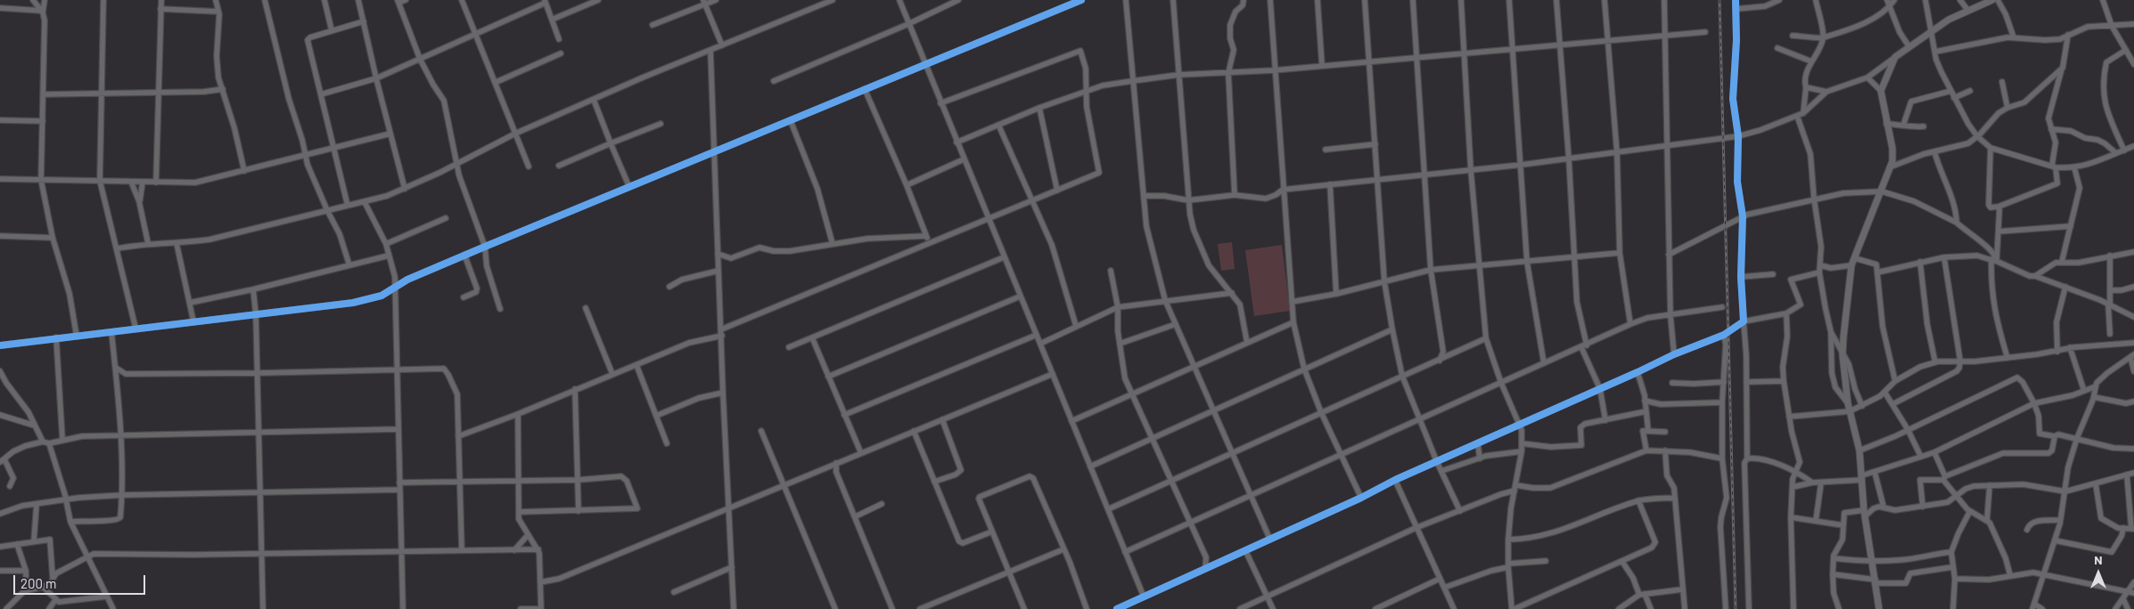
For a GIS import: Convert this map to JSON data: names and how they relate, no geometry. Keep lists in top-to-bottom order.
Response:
{
  "scale_bar": "200 m",
  "north": "top"
}
